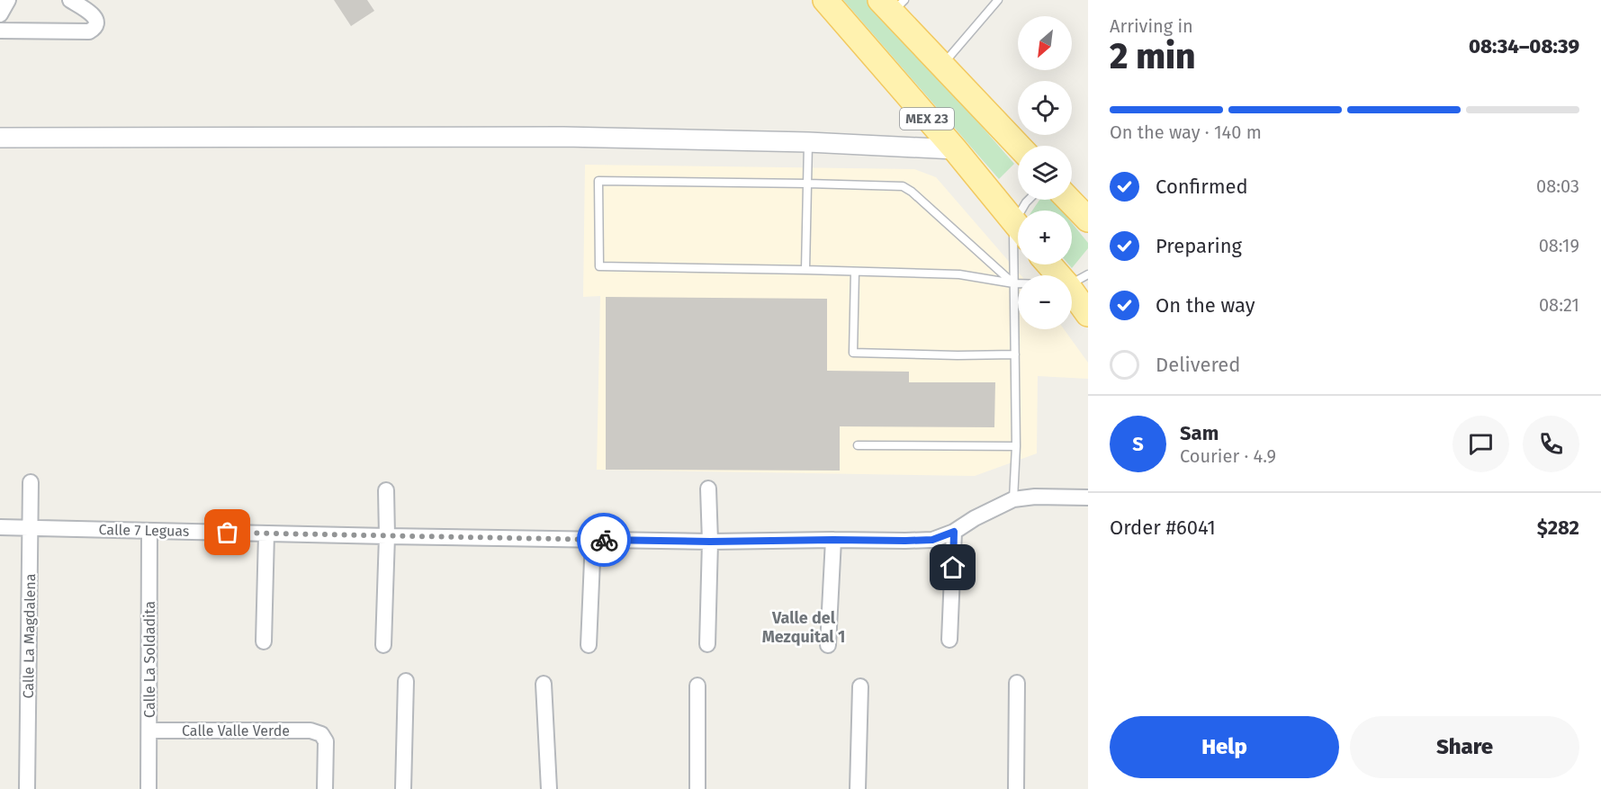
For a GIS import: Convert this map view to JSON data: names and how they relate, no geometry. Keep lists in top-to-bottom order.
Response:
{
  "streets": {
    "main road": ["MEX 23"],
    "street": [
      "Calle 7 Leguas",
      "Calle La Magdalena",
      "Calle La Soldadita",
      "Calle Valle Verde"
    ]
  },
  "crossings": [
    ["Calle 7 Leguas", "Calle La Magdalena"],
    ["Calle 7 Leguas", "Calle La Soldadita"],
    ["Calle La Soldadita", "Calle Valle Verde"]
  ],
  "districts": ["Valle del Mezquital 1"],
  "north": "bottom left",
  "page": {
    "heading": ["2 min", "Arriving in", "08:34–08:39"],
    "panel": [
      "Sam",
      "Courier · 4.9",
      "Order #6041",
      "$282"
    ],
    "map_buttons": ["+", "−"],
    "bar": "On the way · 140 m",
    "list": [
      ["Confirmed", "08:03"],
      ["Preparing", "08:19"],
      ["On the way", "08:21"],
      "Delivered"
    ],
    "round": "S",
    "buttons": ["Help", "Share"]
  }
}
